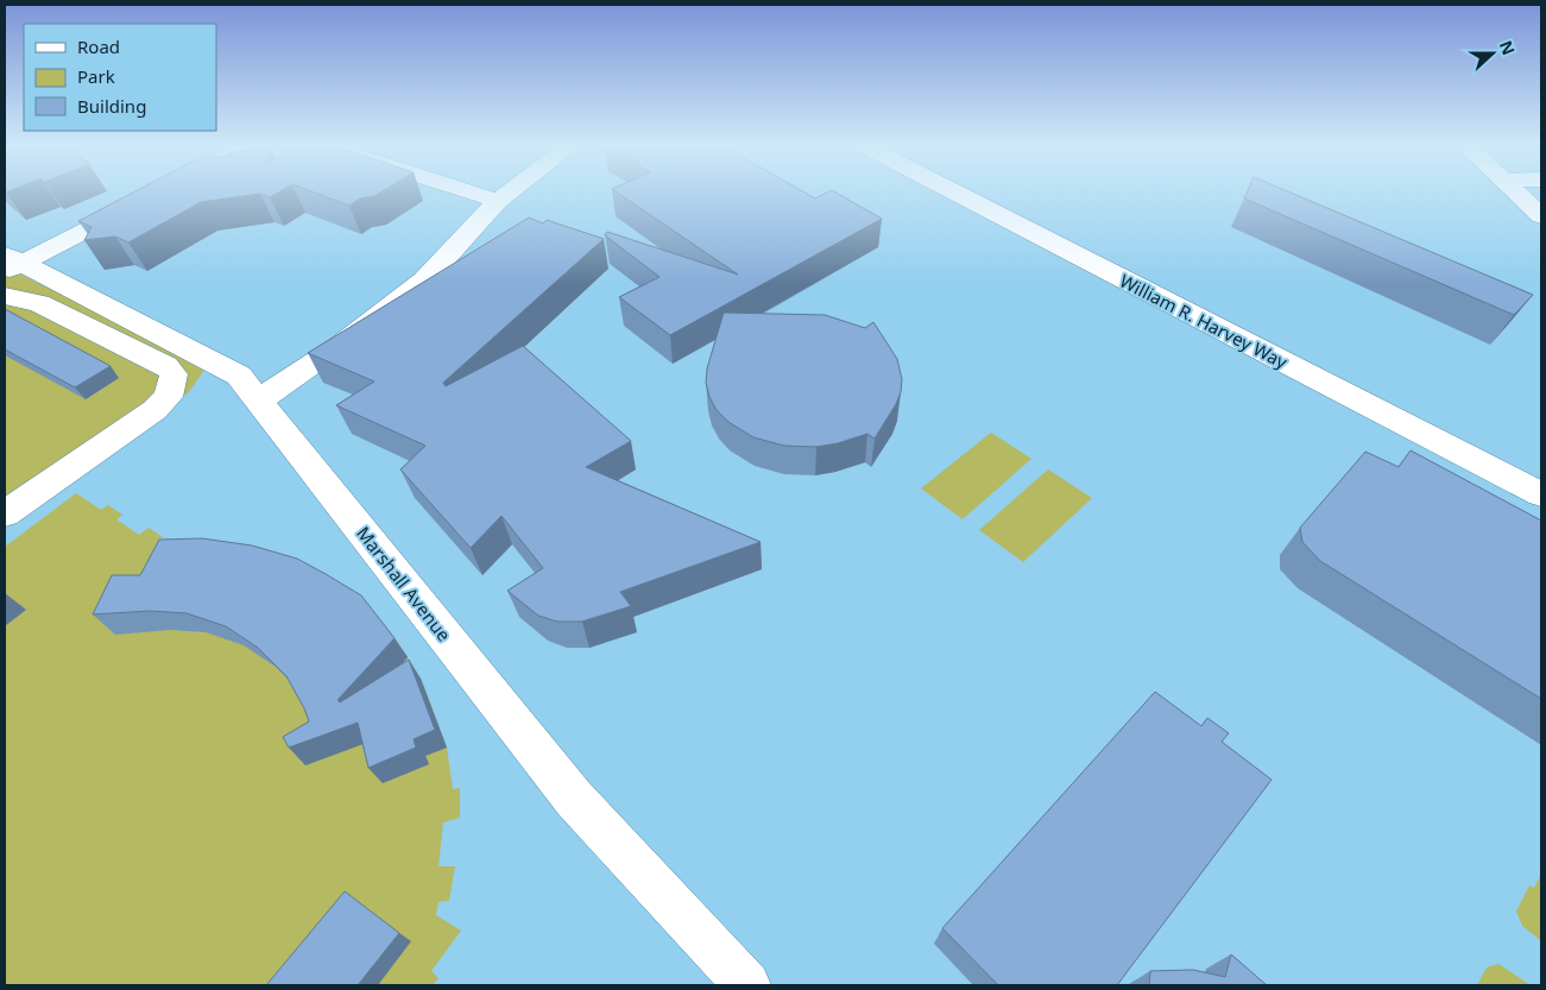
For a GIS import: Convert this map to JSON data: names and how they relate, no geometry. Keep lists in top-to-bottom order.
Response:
{
  "streets": {
    "street": ["William R. Harvey Way", "Marshall Avenue"]
  },
  "legend": ["Road", "Park", "Building"],
  "north": "right"
}
